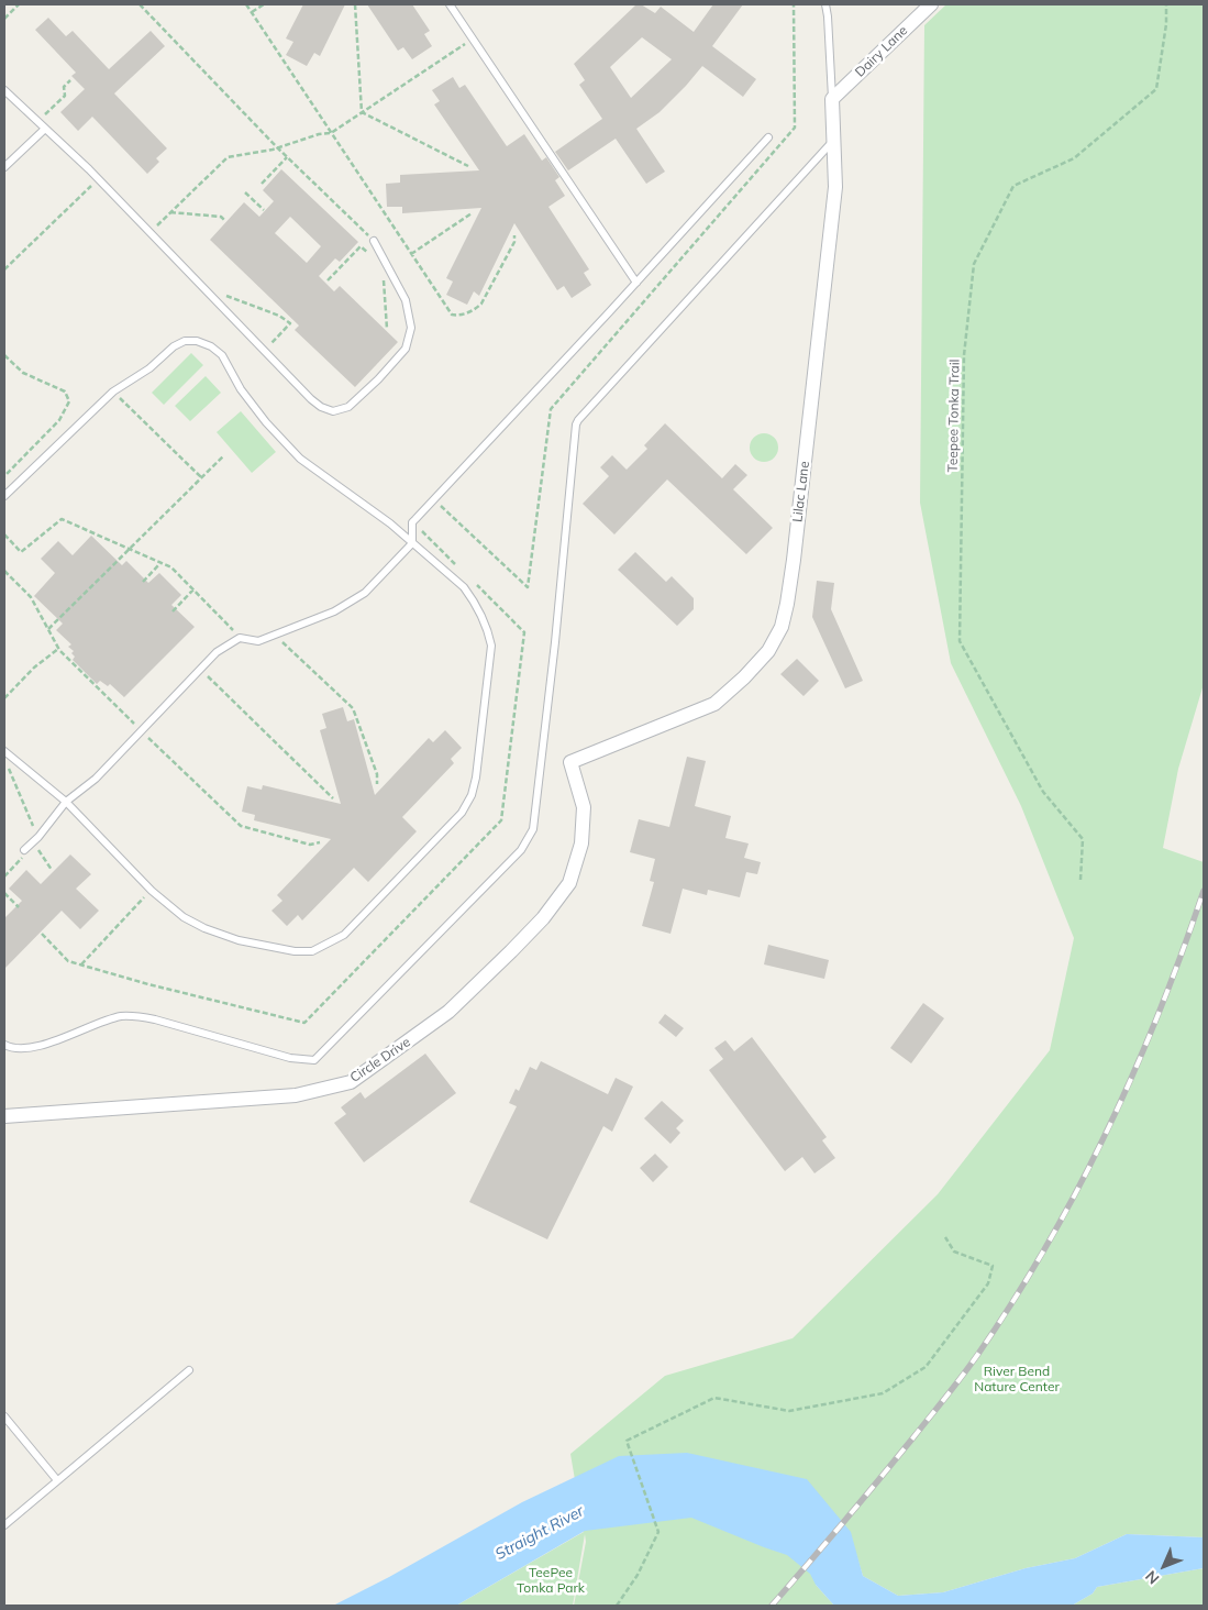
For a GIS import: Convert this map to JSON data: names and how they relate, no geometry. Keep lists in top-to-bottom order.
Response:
{
  "streets": {
    "street": ["Dairy Lane", "Lilac Lane", "Circle Drive"],
    "path": ["Teepee Tonka Trail"]
  },
  "crossings": [
    ["Dairy Lane", "Lilac Lane"],
    ["Lilac Lane", "Circle Drive"]
  ],
  "water": ["Straight River"],
  "parks": ["River Bend Nature Center", "TeePee Tonka Park"],
  "north": "bottom left"
}
